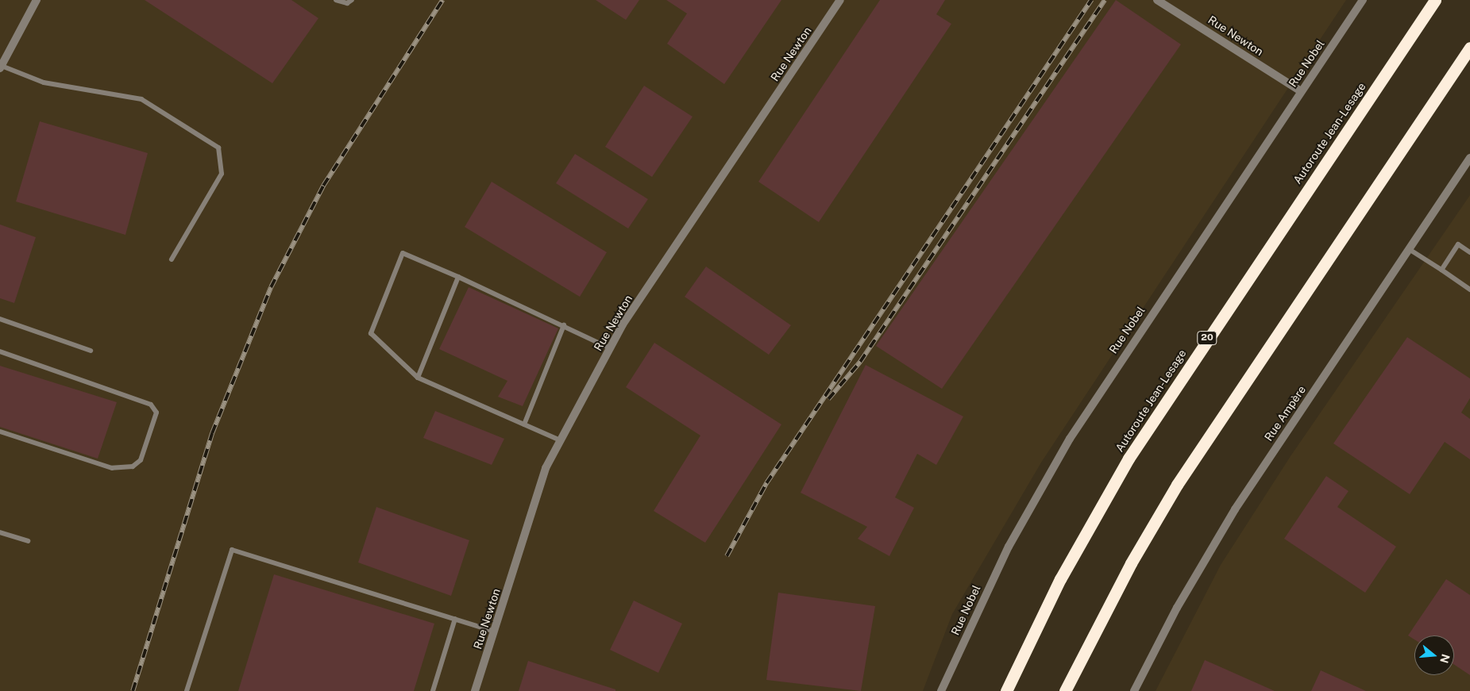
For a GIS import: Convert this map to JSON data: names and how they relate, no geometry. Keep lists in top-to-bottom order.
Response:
{
  "streets": {
    "highway": ["Autoroute Jean-Lesage", "20"],
    "street": ["Rue Newton", "Rue Nobel", "Rue Ampère"]
  },
  "crossings": [
    ["Rue Newton", "Rue Nobel"]
  ],
  "north": "right"
}
